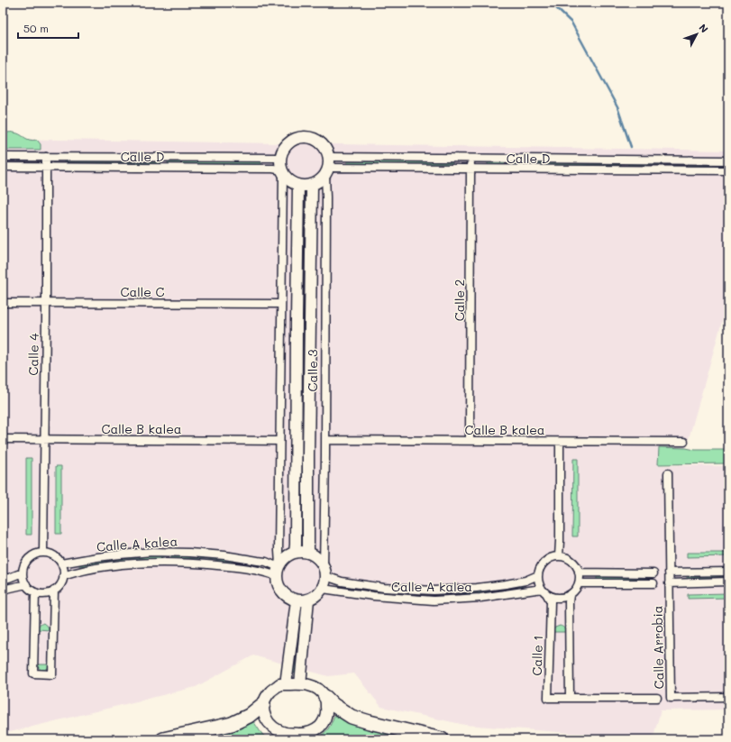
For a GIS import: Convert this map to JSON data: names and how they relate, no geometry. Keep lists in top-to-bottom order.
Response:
{
  "streets": {
    "street": [
      "Calle D",
      "Calle C",
      "Calle 2",
      "Calle 4",
      "Calle 3",
      "Calle B kalea",
      "Calle A kalea",
      "Calle Arrobia",
      "Calle 1"
    ]
  },
  "crossings": [
    ["Calle D", "Calle 2"],
    ["Calle D", "Calle 4"],
    ["Calle D", "Calle 3"],
    ["Calle C", "Calle 4"],
    ["Calle 2", "Calle B kalea"],
    ["Calle 4", "Calle B kalea"],
    ["Calle 4", "Calle A kalea"],
    ["Calle 3", "Calle B kalea"],
    ["Calle 3", "Calle A kalea"],
    ["Calle A kalea", "Calle 1"]
  ],
  "scale_bar": "50 m",
  "north": "top right"
}
